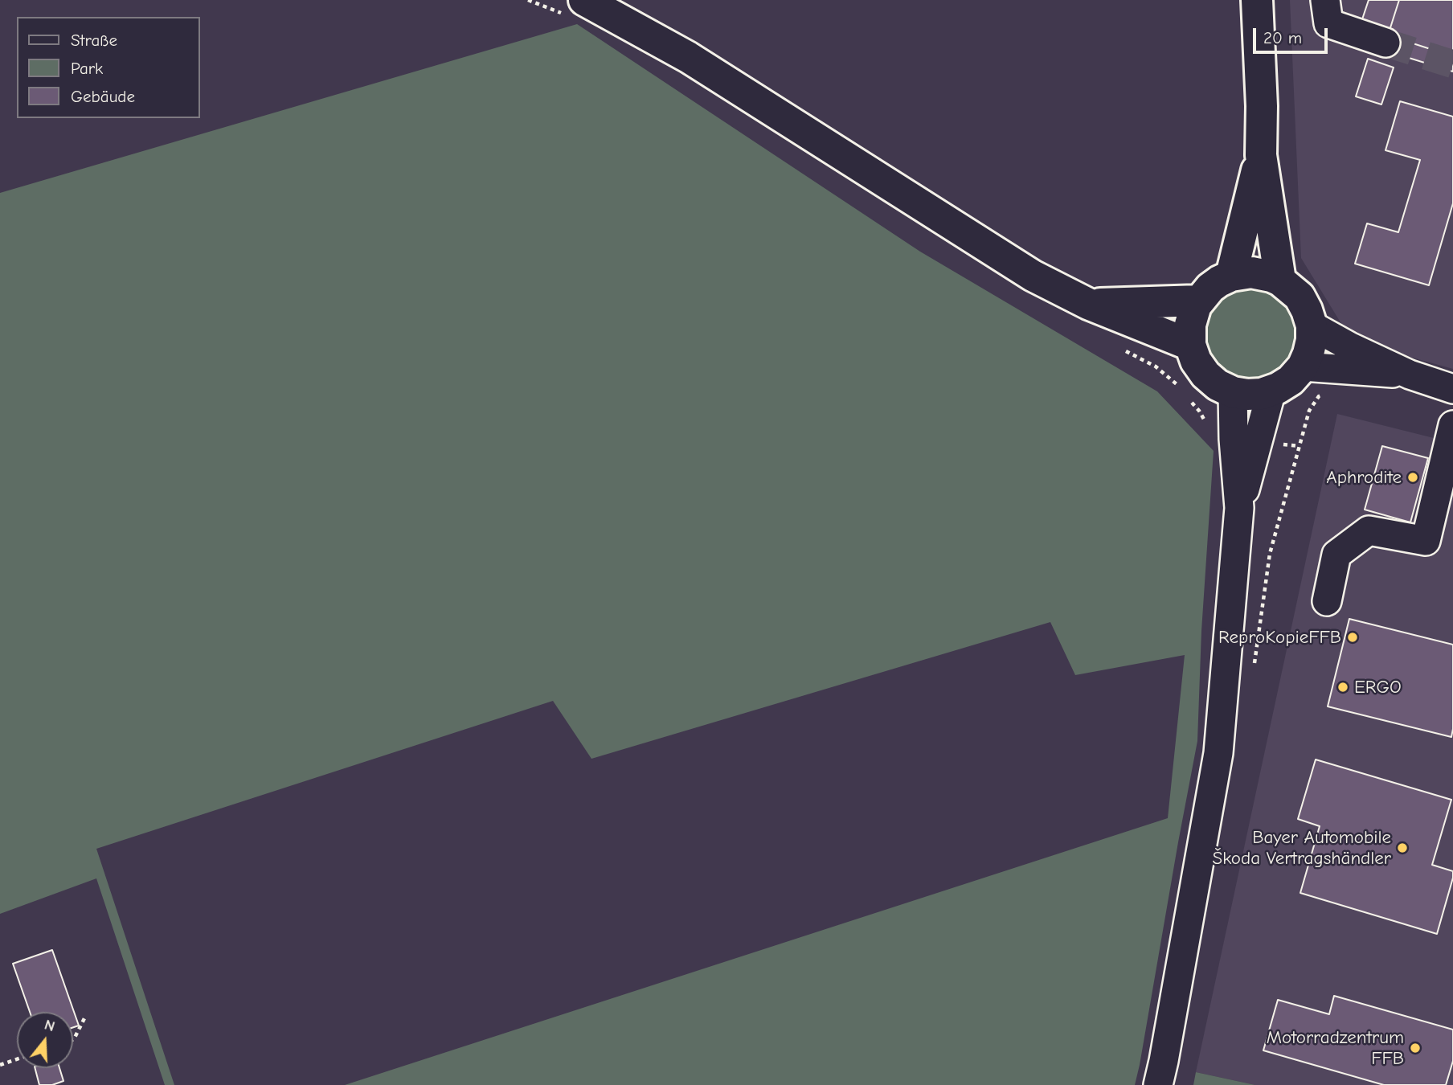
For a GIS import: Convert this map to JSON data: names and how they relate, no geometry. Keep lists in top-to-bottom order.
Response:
{
  "places": [
    "Aphrodite",
    "ReproKopieFFB",
    "ERGO",
    "Bayer Automobile Škoda Vertragshändler",
    "Motorradzentrum FFB"
  ],
  "legend": ["Straße", "Park", "Gebäude"],
  "scale_bar": "20 m",
  "north": "top"
}
